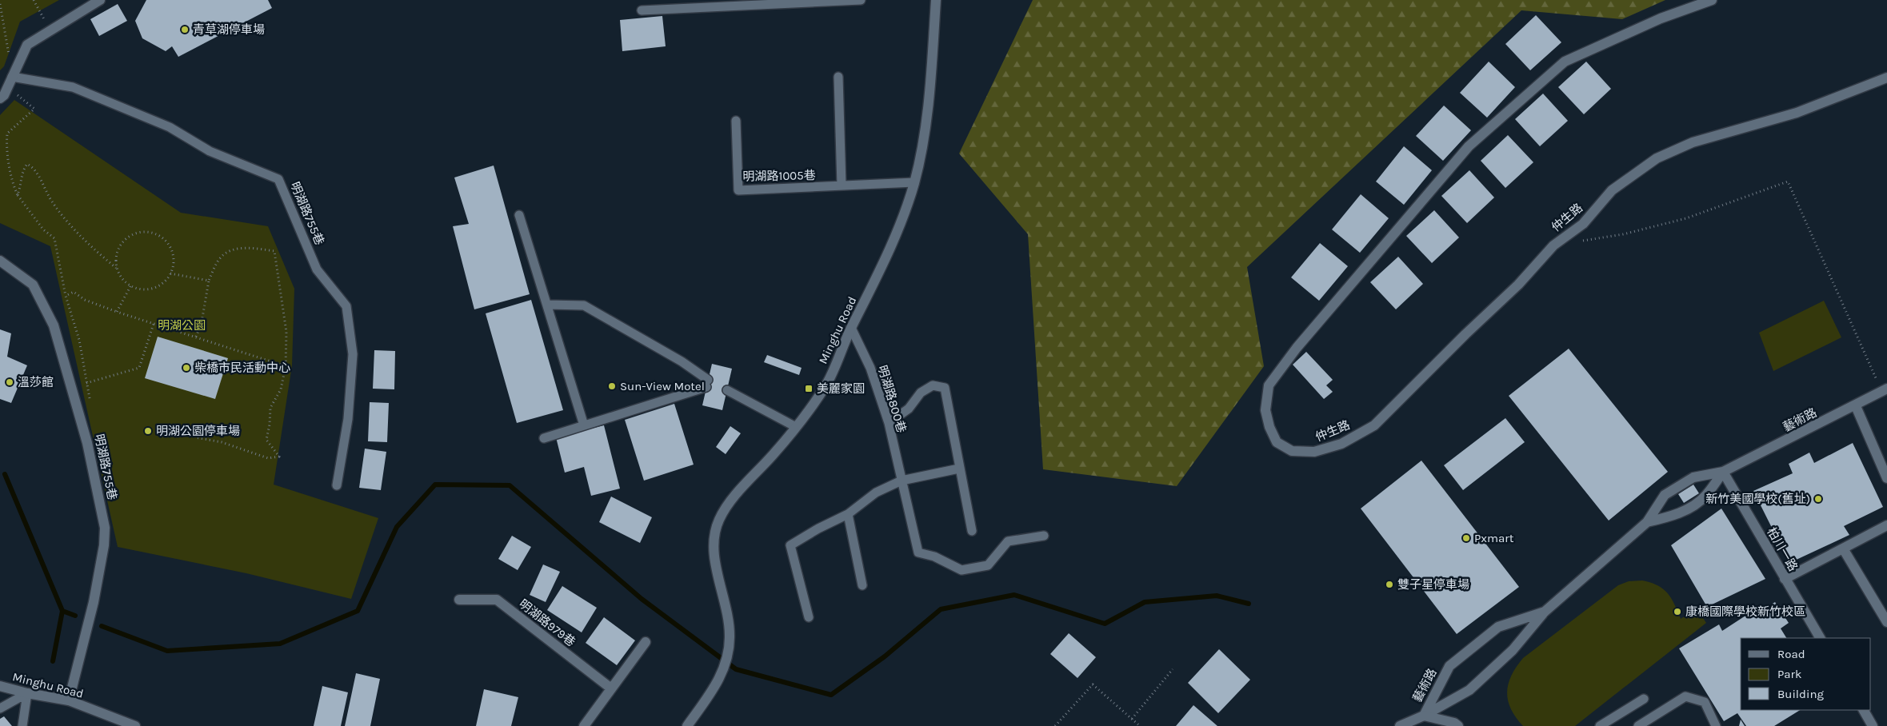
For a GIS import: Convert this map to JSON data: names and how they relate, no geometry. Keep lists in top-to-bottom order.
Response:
{
  "streets": {
    "street": [
      "明湖路755巷",
      "仲生路",
      "Minghu Road",
      "藝術路",
      "柏川一路",
      "明湖路979巷"
    ],
    "lane": ["明湖路1005巷", "明湖路800巷"]
  },
  "crossings": [
    ["明湖路1005巷", "Minghu Road"],
    ["明湖路755巷", "Minghu Road"],
    ["Minghu Road", "明湖路800巷"],
    ["藝術路", "柏川一路"]
  ],
  "parks": ["明湖公園"],
  "places": {
    "other": [
      "青草湖停車場",
      "柴橋市民活動中心",
      "溫莎館",
      "Sun-View Motel",
      "明湖公園停車場",
      "新竹美國學校(舊址)",
      "Pxmart",
      "雙子星停車場",
      "康橋國際學校新竹校區"
    ],
    "transit": ["美麗家園"]
  },
  "legend": ["Road", "Park", "Building"]
}
